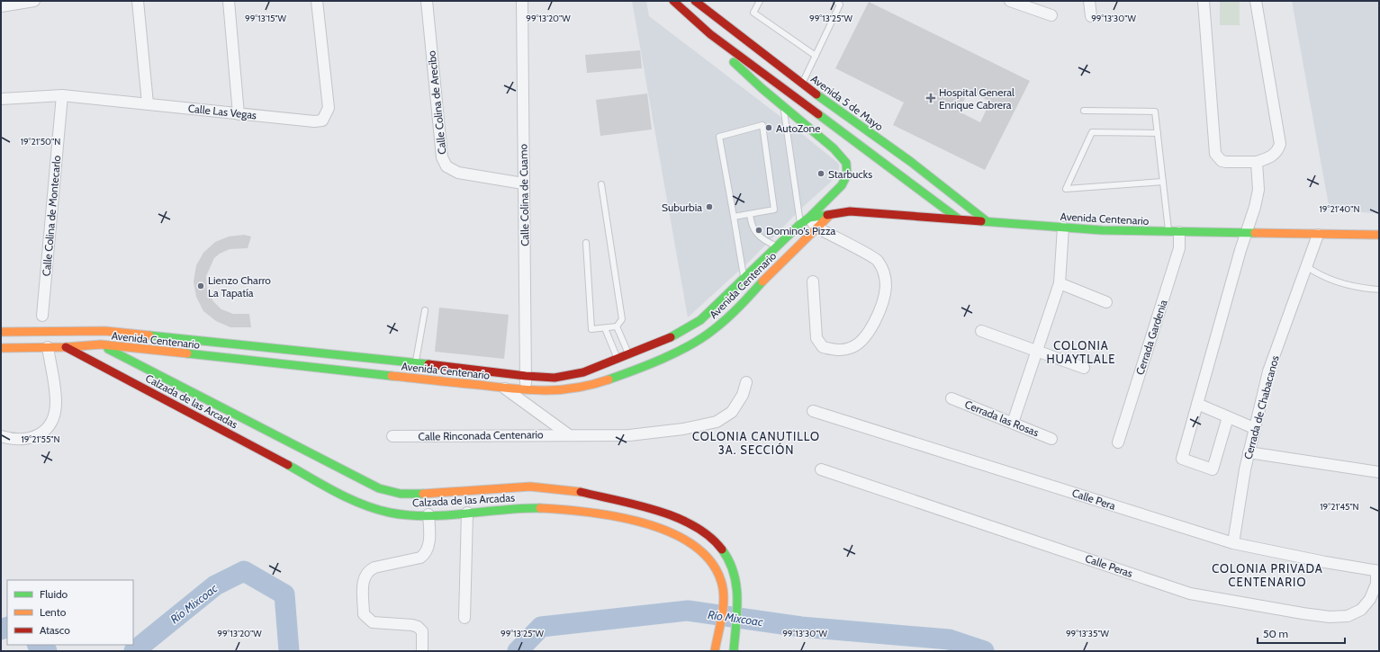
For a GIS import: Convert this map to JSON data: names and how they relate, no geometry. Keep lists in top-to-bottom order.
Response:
{
  "streets": {
    "main road": ["Avenida 5 de Mayo", "Avenida Centenario", "Calzada de las Arcadas"],
    "street": [
      "Calle Colina de Arecibo",
      "Calle Las Vegas",
      "Calle Colina de Cuamo",
      "Calle Colina de Montecarlo",
      "Cerrada Gardenia",
      "Cerrada de Chabacanos",
      "Cerrada las Rosas",
      "Calle Rinconada Centenario",
      "Calle Pera",
      "Calle Peras"
    ]
  },
  "crossings": [
    ["Calle Colina de Arecibo", "Calle Colina de Cuamo"],
    ["Avenida 5 de Mayo", "Avenida Centenario"],
    ["Calle Las Vegas", "Calle Colina de Montecarlo"],
    ["Calle Colina de Cuamo", "Avenida Centenario"],
    ["Avenida Centenario", "Cerrada Gardenia"],
    ["Avenida Centenario", "Calzada de las Arcadas"],
    ["Avenida Centenario", "Cerrada de Chabacanos"],
    ["Avenida Centenario", "Calle Rinconada Centenario"],
    ["Cerrada de Chabacanos", "Calle Pera"],
    ["Calle Pera", "Calle Peras"]
  ],
  "districts": ["COLONIA HUAYTLALE", "COLONIA CANUTILLO 3A. SECCIÓN", "COLONIA PRIVADA CENTENARIO"],
  "water": ["Río Mixcoac"],
  "places": {
    "health": ["Hospital General Enrique Cabrera"],
    "other": [
      "AutoZone",
      "Starbucks",
      "Suburbia",
      "Domino's Pizza",
      "Lienzo Charro La Tapatía"
    ]
  },
  "legend": ["Fluido", "Lento", "Atasco"],
  "scale_bar": "50 m",
  "coordinates": [
    "99°13'15\"W",
    "99°13'20\"W",
    "99°13'25\"W",
    "99°13'30\"W",
    "19°21'50\"N",
    "19°21'40\"N",
    "19°21'55\"N",
    "19°21'45\"N",
    "99°13'35\"W"
  ]
}
